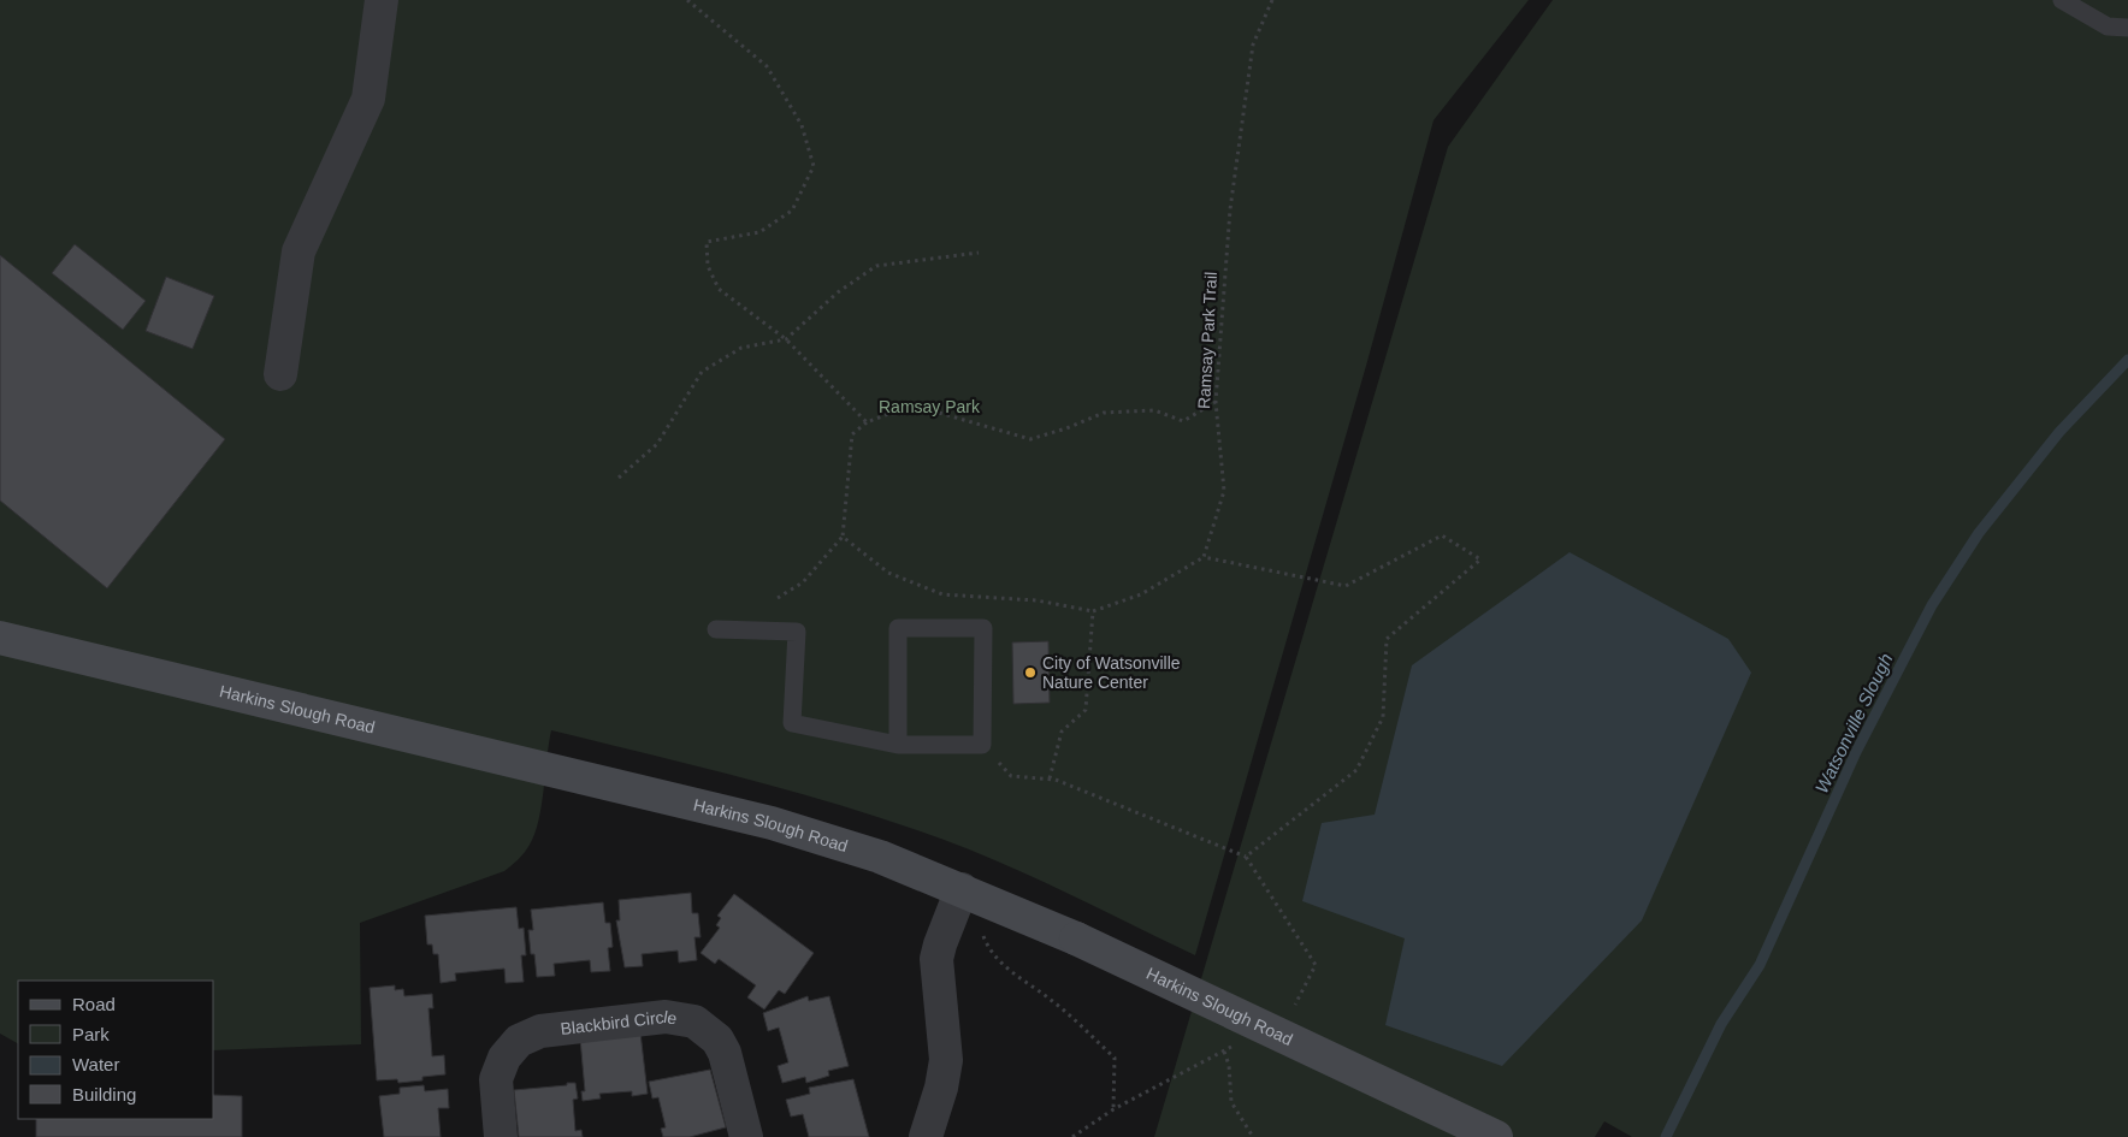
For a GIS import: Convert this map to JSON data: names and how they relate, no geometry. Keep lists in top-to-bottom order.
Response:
{
  "streets": {
    "main road": ["Harkins Slough Road"],
    "street": ["Blackbird Circle"],
    "path": ["Ramsay Park Trail"]
  },
  "water": ["Watsonville Slough"],
  "parks": ["Ramsay Park"],
  "places": ["City of Watsonville Nature Center"],
  "legend": [
    "Road",
    "Park",
    "Water",
    "Building"
  ]
}
